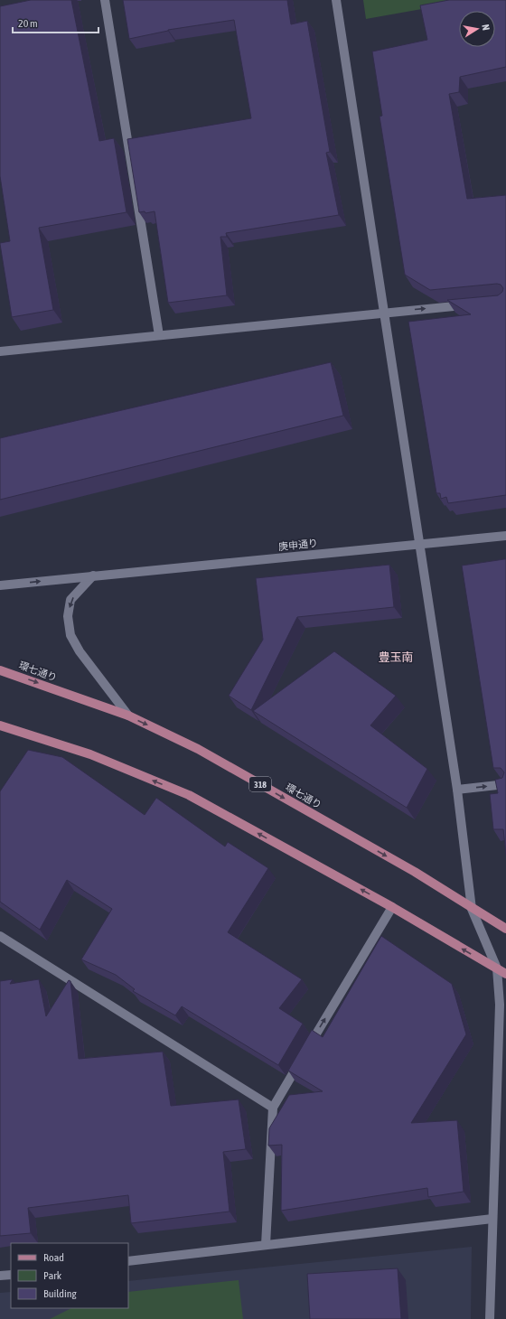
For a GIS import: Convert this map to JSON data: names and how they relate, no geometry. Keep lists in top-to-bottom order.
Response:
{
  "streets": {
    "main road": ["環七通り", "318"],
    "street": ["庚申通り"]
  },
  "districts": ["豊玉南"],
  "legend": ["Road", "Park", "Building"],
  "scale_bar": "20 m",
  "north": "right"
}
